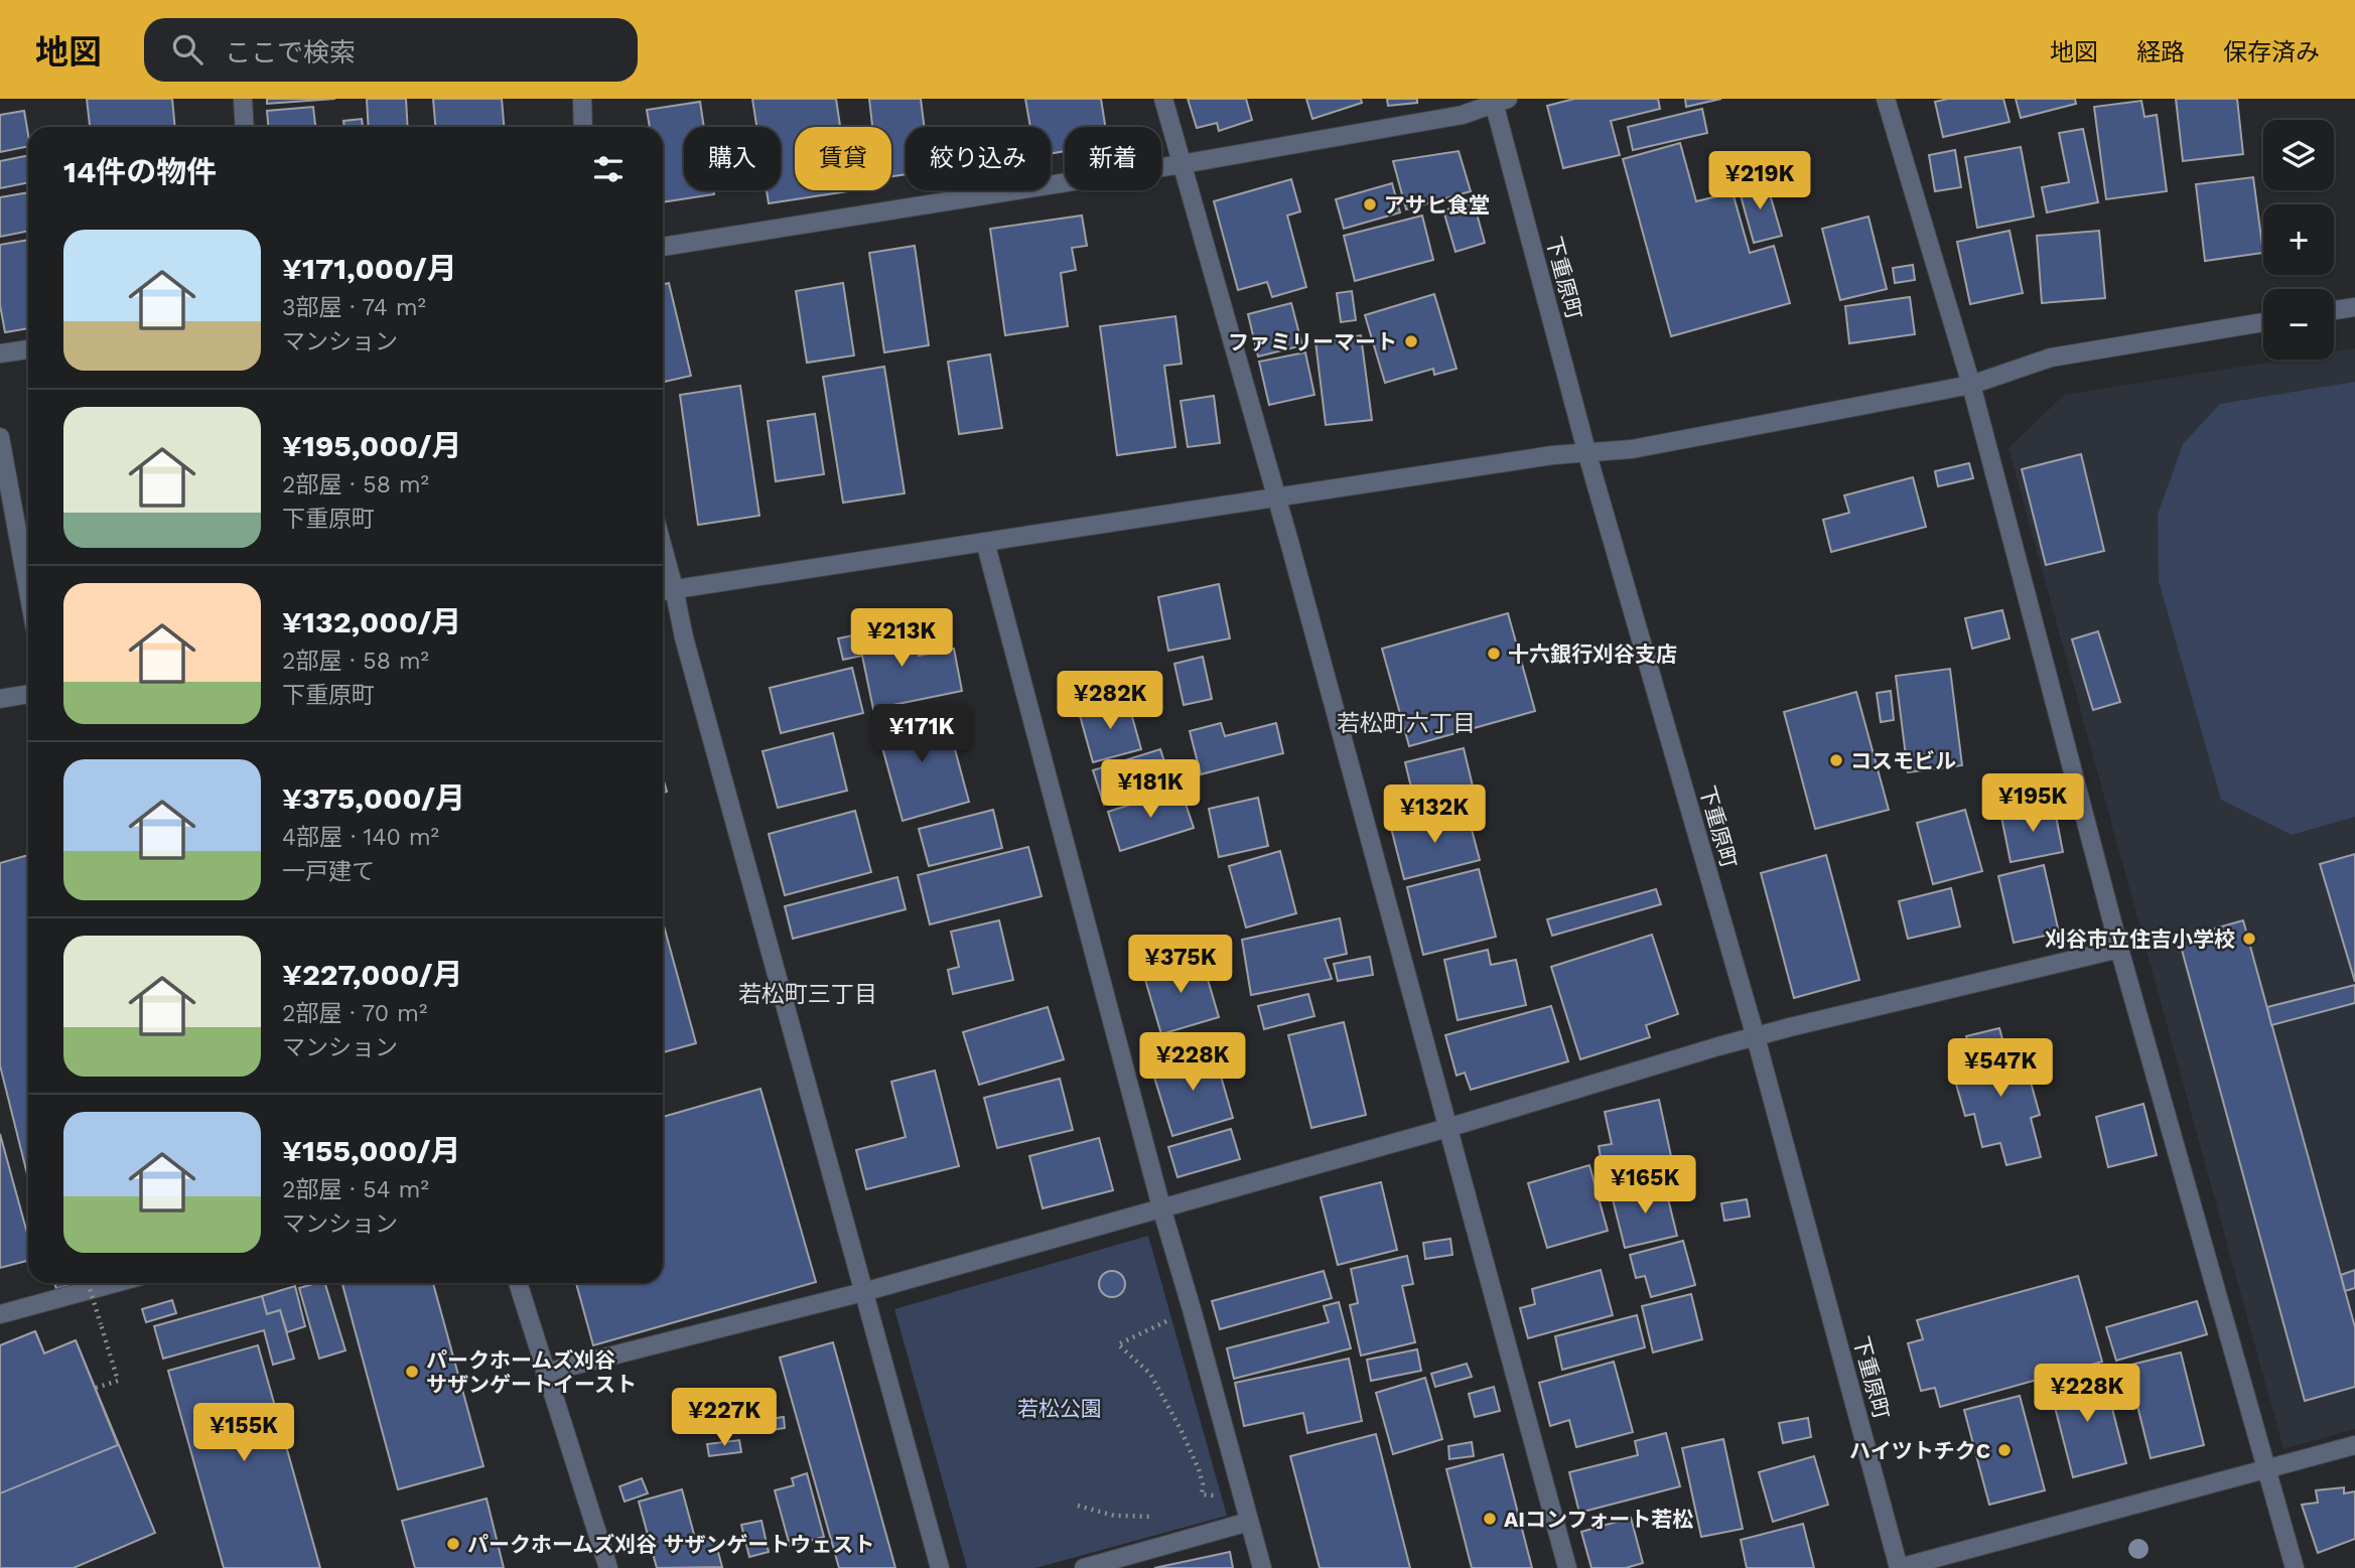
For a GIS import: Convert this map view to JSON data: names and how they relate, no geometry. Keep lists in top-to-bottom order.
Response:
{
  "streets": {
    "street": ["下重原町"]
  },
  "districts": ["若松町六丁目", "若松町三丁目"],
  "parks": ["若松公園"],
  "places": [
    "アサヒ食堂",
    "ファミリーマート",
    "十六銀行刈谷支店",
    "コスモビル",
    "刈谷市立住吉小学校",
    "パークホームズ刈谷 サザンゲートイースト",
    "ハイツトチクC",
    "AIコンフォート若松",
    "パークホームズ刈谷 サザンゲートウェスト"
  ],
  "page": {
    "header": "地図",
    "search": "ここで検索",
    "nav": ["地図", "経路", "保存済み"],
    "map_buttons": ["+", "−"],
    "chip": [
      "購入",
      "賃貸",
      "絞り込み",
      "新着"
    ],
    "heading": "14件の物件",
    "price": [
      "¥219K",
      "¥213K",
      "¥282K",
      "¥171K",
      "¥181K",
      "¥195K",
      "¥132K",
      "¥375K",
      "¥228K",
      "¥547K",
      "¥165K",
      "¥228K",
      "¥227K",
      "¥155K"
    ],
    "list": [
      {
        "name": "¥171,000/月",
        "note": "3部屋 · 74 m² · マンション"
      },
      {
        "name": "¥195,000/月",
        "note": "2部屋 · 58 m² · 下重原町"
      },
      {
        "name": "¥132,000/月",
        "note": "2部屋 · 58 m² · 下重原町"
      },
      {
        "name": "¥375,000/月",
        "note": "4部屋 · 140 m² · 一戸建て"
      },
      {
        "name": "¥227,000/月",
        "note": "2部屋 · 70 m² · マンション"
      },
      {
        "name": "¥155,000/月",
        "note": "2部屋 · 54 m² · マンション"
      }
    ]
  }
}
